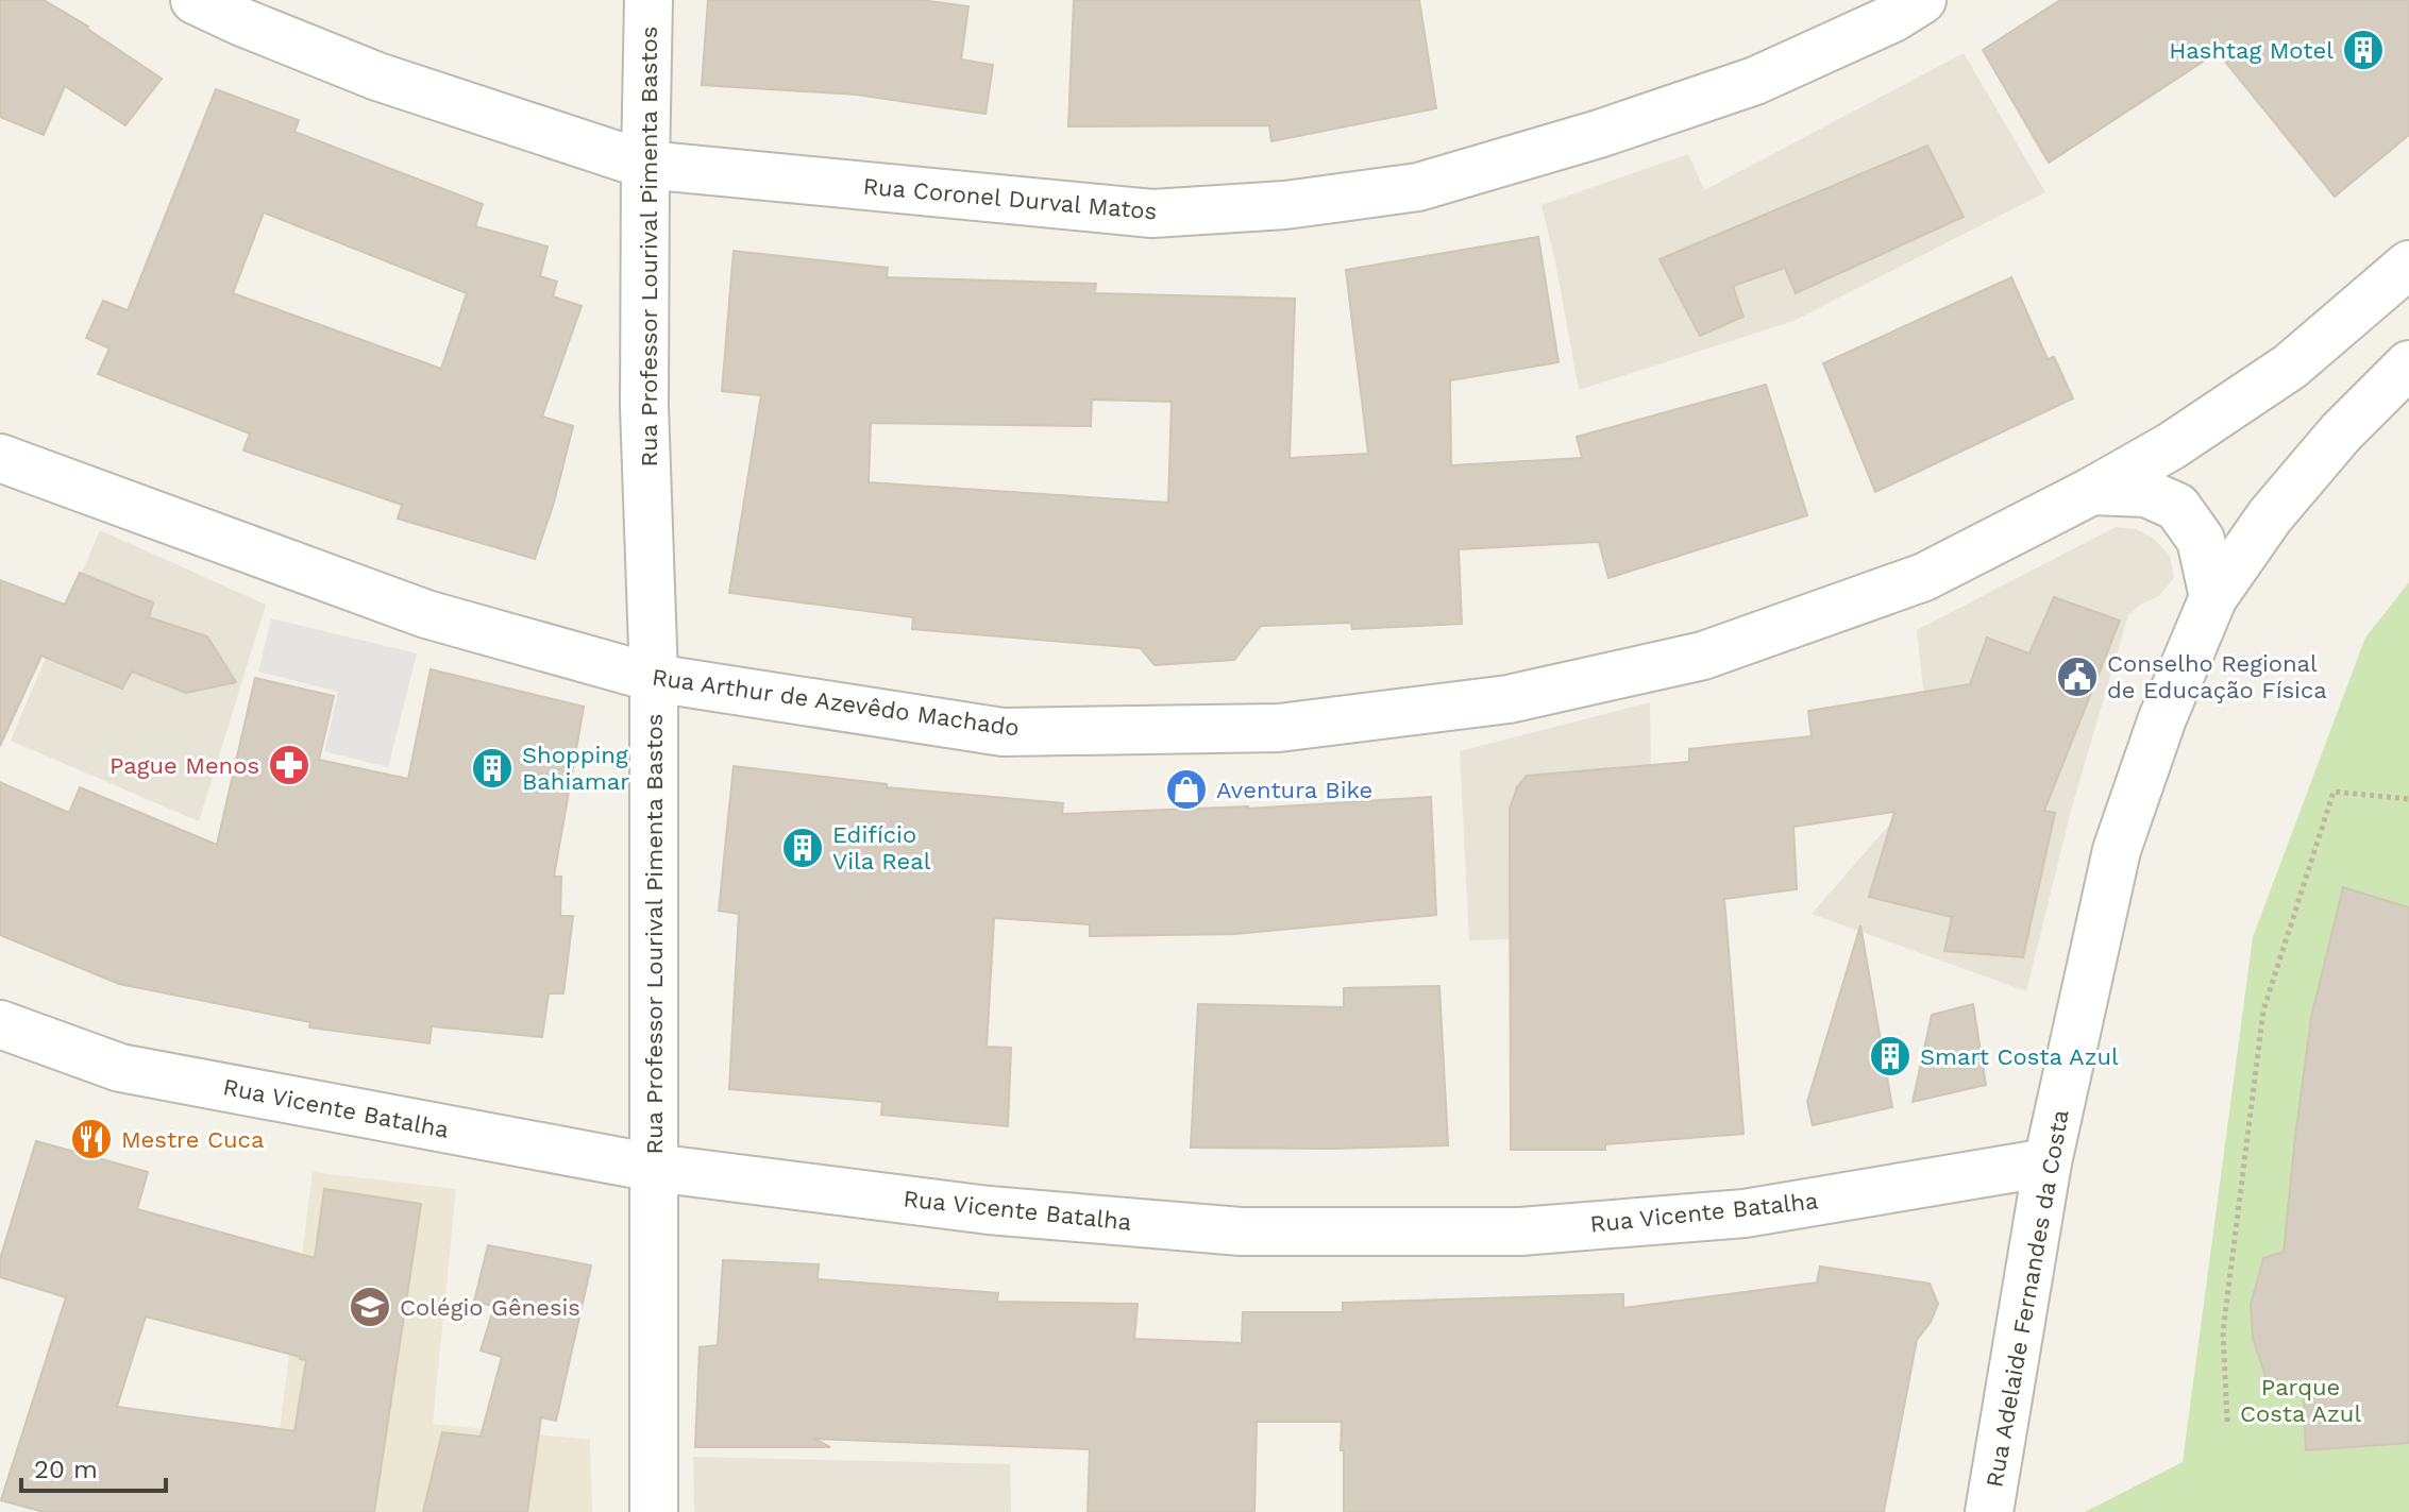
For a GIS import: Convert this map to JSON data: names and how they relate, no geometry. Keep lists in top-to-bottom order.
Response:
{
  "streets": {
    "street": [
      "Rua Coronel Durval Matos",
      "Rua Professor Lourival Pimenta Bastos",
      "Rua Arthur de Azevêdo Machado",
      "Rua Vicente Batalha",
      "Rua Adelaide Fernandes da Costa"
    ]
  },
  "crossings": [
    ["Rua Coronel Durval Matos", "Rua Professor Lourival Pimenta Bastos"],
    ["Rua Professor Lourival Pimenta Bastos", "Rua Arthur de Azevêdo Machado"],
    ["Rua Professor Lourival Pimenta Bastos", "Rua Vicente Batalha"],
    ["Rua Vicente Batalha", "Rua Adelaide Fernandes da Costa"]
  ],
  "parks": ["Parque Costa Azul"],
  "places": {
    "building": [
      "Hashtag Motel",
      "Shopping Bahiamar",
      "Edifício Vila Real",
      "Smart Costa Azul"
    ],
    "public building": ["Conselho Regional de Educação Física"],
    "pharmacy": ["Pague Menos"],
    "shop": ["Aventura Bike"],
    "restaurant": ["Mestre Cuca"],
    "school or university": ["Colégio Gênesis"]
  },
  "scale_bar": "20 m"
}
